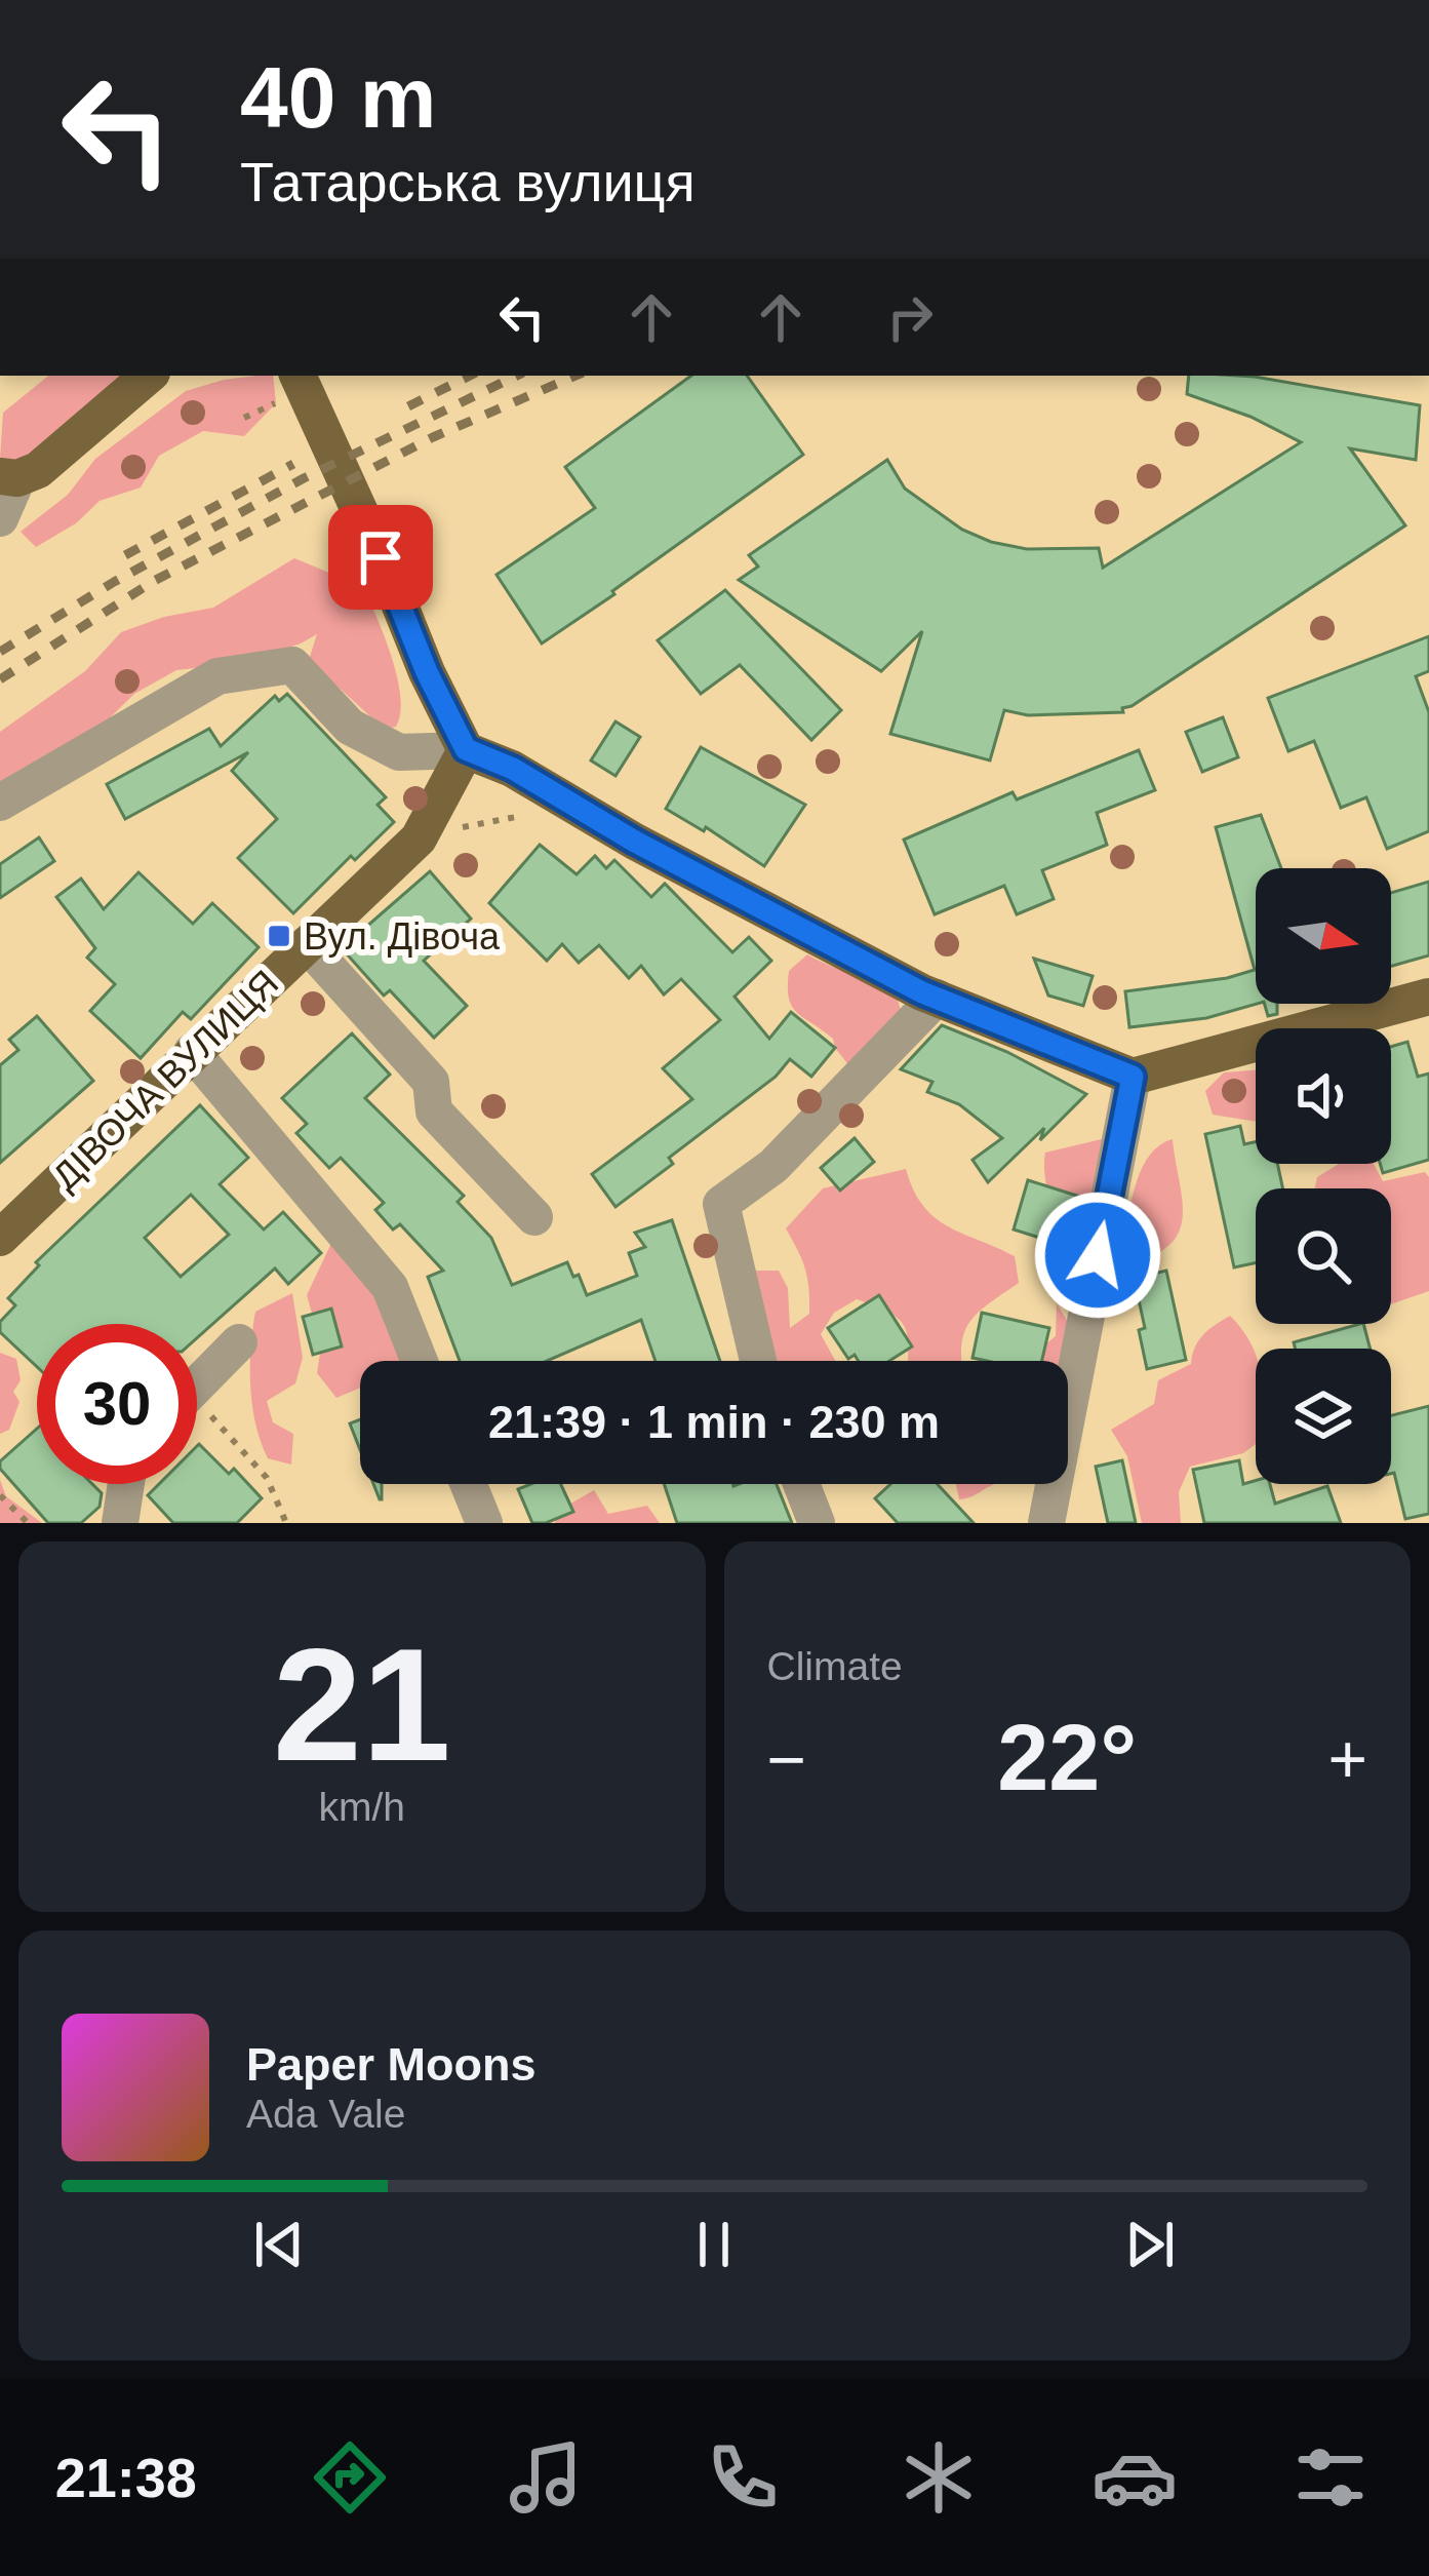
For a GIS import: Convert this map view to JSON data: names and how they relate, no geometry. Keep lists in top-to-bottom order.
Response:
{
  "streets": {
    "main road": ["ДІВОЧА ВУЛИЦЯ"]
  },
  "places": {
    "transit": ["Вул. Дівоча"]
  },
  "north": "right",
  "page": {
    "turn": ["40 m", "Татарська вулиця"],
    "limit": "30",
    "trip": "21:39 · 1 min · 230 m",
    "tile": [
      ["21", "km/h"],
      "Climate"
    ],
    "heat": ["−", "22°", "+"],
    "song": ["Paper Moons", "Ada Vale"],
    "tabs": "21:38"
  }
}
